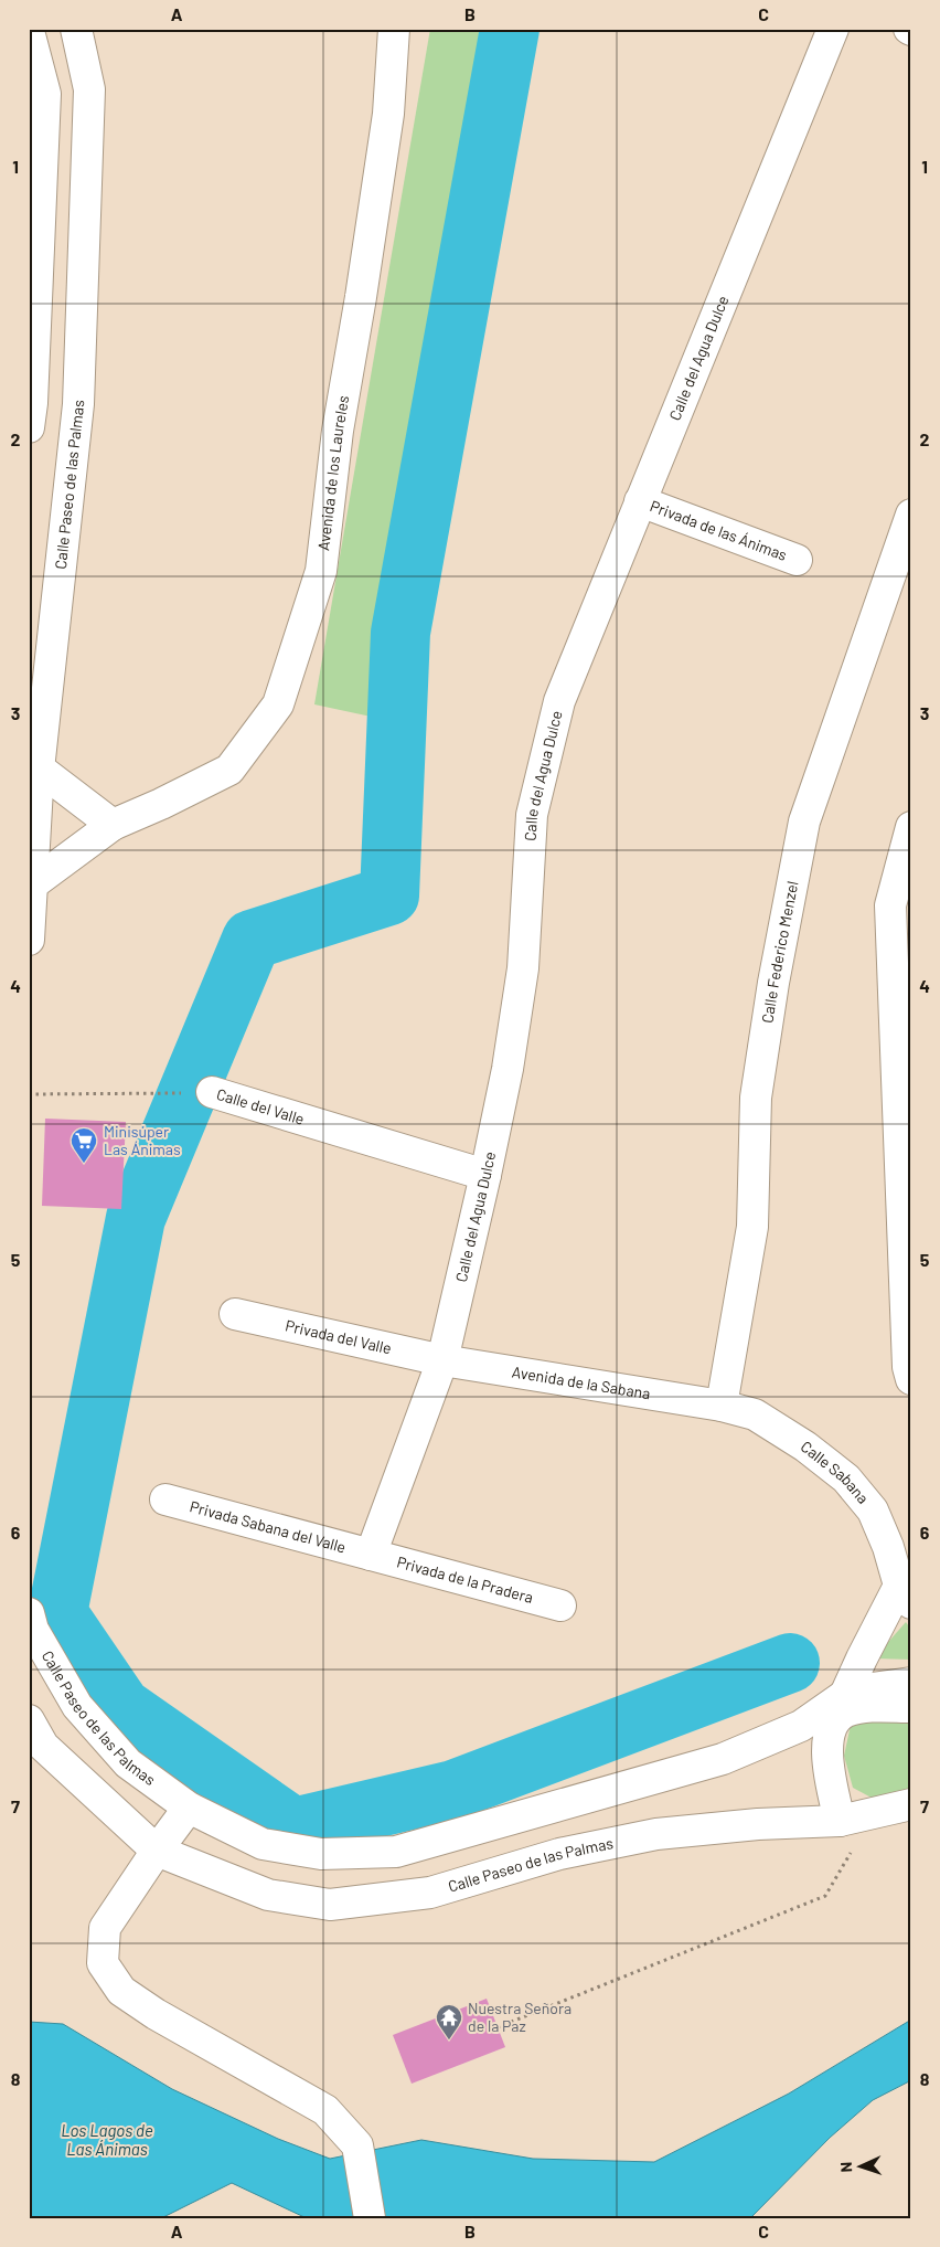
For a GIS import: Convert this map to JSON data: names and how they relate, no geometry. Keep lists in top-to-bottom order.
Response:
{
  "streets": {
    "street": [
      "Calle del Agua Dulce",
      "Avenida de los Laureles",
      "Calle Paseo de las Palmas",
      "Privada de las Ánimas",
      "Calle Federico Menzel",
      "Calle del Valle",
      "Privada del Valle",
      "Avenida de la Sabana",
      "Calle Sabana",
      "Privada Sabana del Valle",
      "Privada de la Pradera"
    ]
  },
  "crossings": [
    ["Calle del Agua Dulce", "Privada de las Ánimas"],
    ["Calle del Agua Dulce", "Calle del Valle"],
    ["Calle del Agua Dulce", "Privada del Valle"],
    ["Calle del Agua Dulce", "Avenida de la Sabana"],
    ["Calle del Agua Dulce", "Privada Sabana del Valle"],
    ["Calle del Agua Dulce", "Privada de la Pradera"],
    ["Avenida de los Laureles", "Calle Paseo de las Palmas"],
    ["Calle Paseo de las Palmas", "Calle Sabana"],
    ["Calle Federico Menzel", "Avenida de la Sabana"],
    ["Calle Federico Menzel", "Calle Sabana"],
    ["Privada del Valle", "Avenida de la Sabana"],
    ["Avenida de la Sabana", "Calle Sabana"],
    ["Privada Sabana del Valle", "Privada de la Pradera"]
  ],
  "water": ["Los Lagos de Las Ánimas"],
  "places": {
    "supermarket": ["Minisúper Las Ánimas"],
    "temple": ["Nuestra Señora de la Paz"]
  },
  "north": "left",
  "grid": {
    "columns": ["A", "B", "C"],
    "rows": [
      "1",
      "2",
      "3",
      "4",
      "5",
      "6",
      "7",
      "8"
    ]
  }
}
